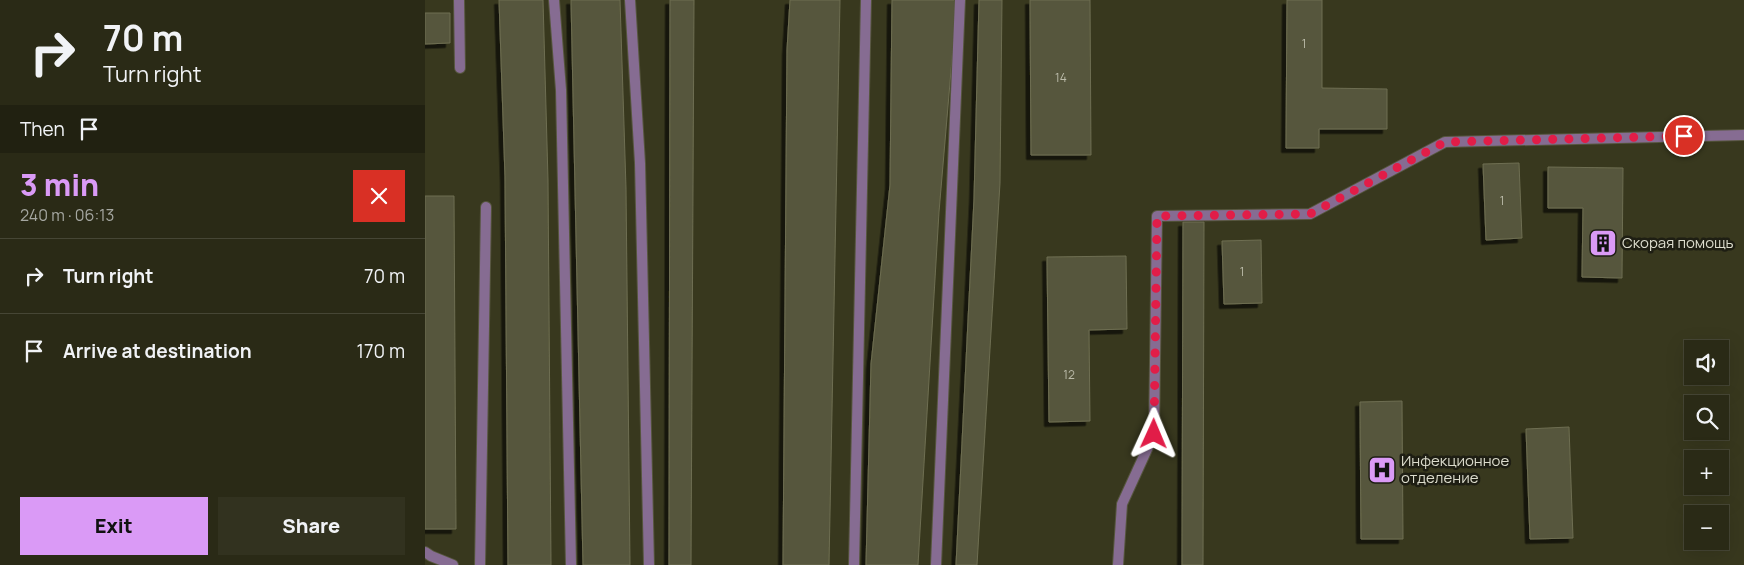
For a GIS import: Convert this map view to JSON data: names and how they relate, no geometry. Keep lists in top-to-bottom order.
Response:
{
  "places": {
    "building": ["Скорая помощь"],
    "hospital": ["Инфекционное отделение"]
  },
  "house_numbers": [
    "1",
    "14",
    "1",
    "1",
    "12"
  ],
  "page": {
    "turn": ["70 m", "Turn right"],
    "then": "Then",
    "heading": ["3 min", "240 m · 06:13"],
    "list": [
      {
        "name": "Turn right",
        "value": "70 m"
      },
      {
        "name": "Arrive at destination",
        "value": "170 m"
      }
    ],
    "map_buttons": ["+", "−"],
    "buttons": ["Exit", "Share"]
  }
}
